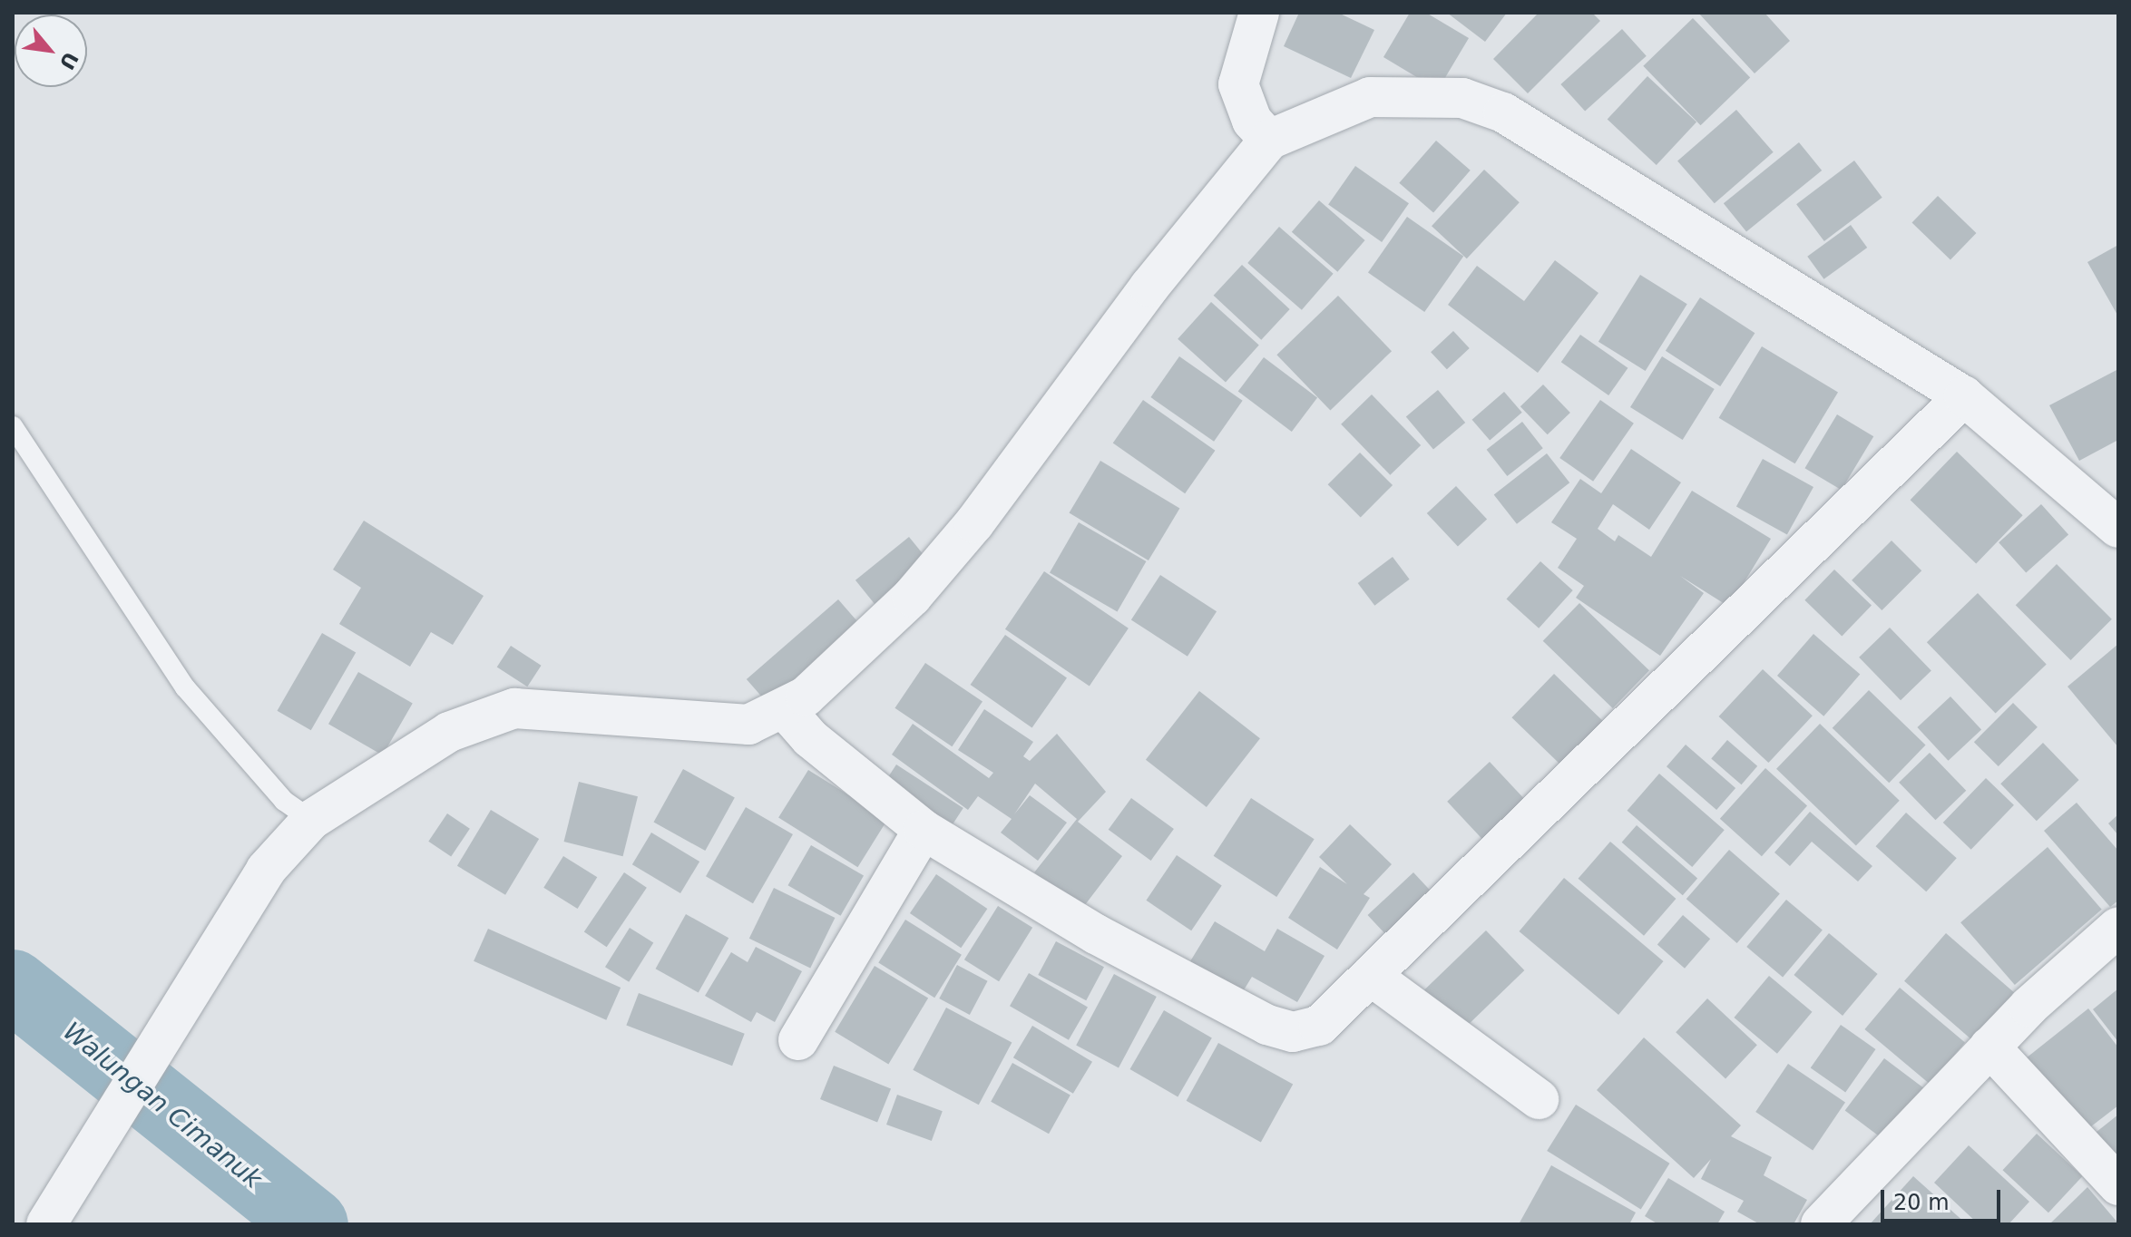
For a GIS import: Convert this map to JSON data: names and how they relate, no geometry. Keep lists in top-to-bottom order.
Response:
{
  "water": ["Walungan Cimanuk"],
  "scale_bar": "20 m",
  "north": "bottom right"
}
